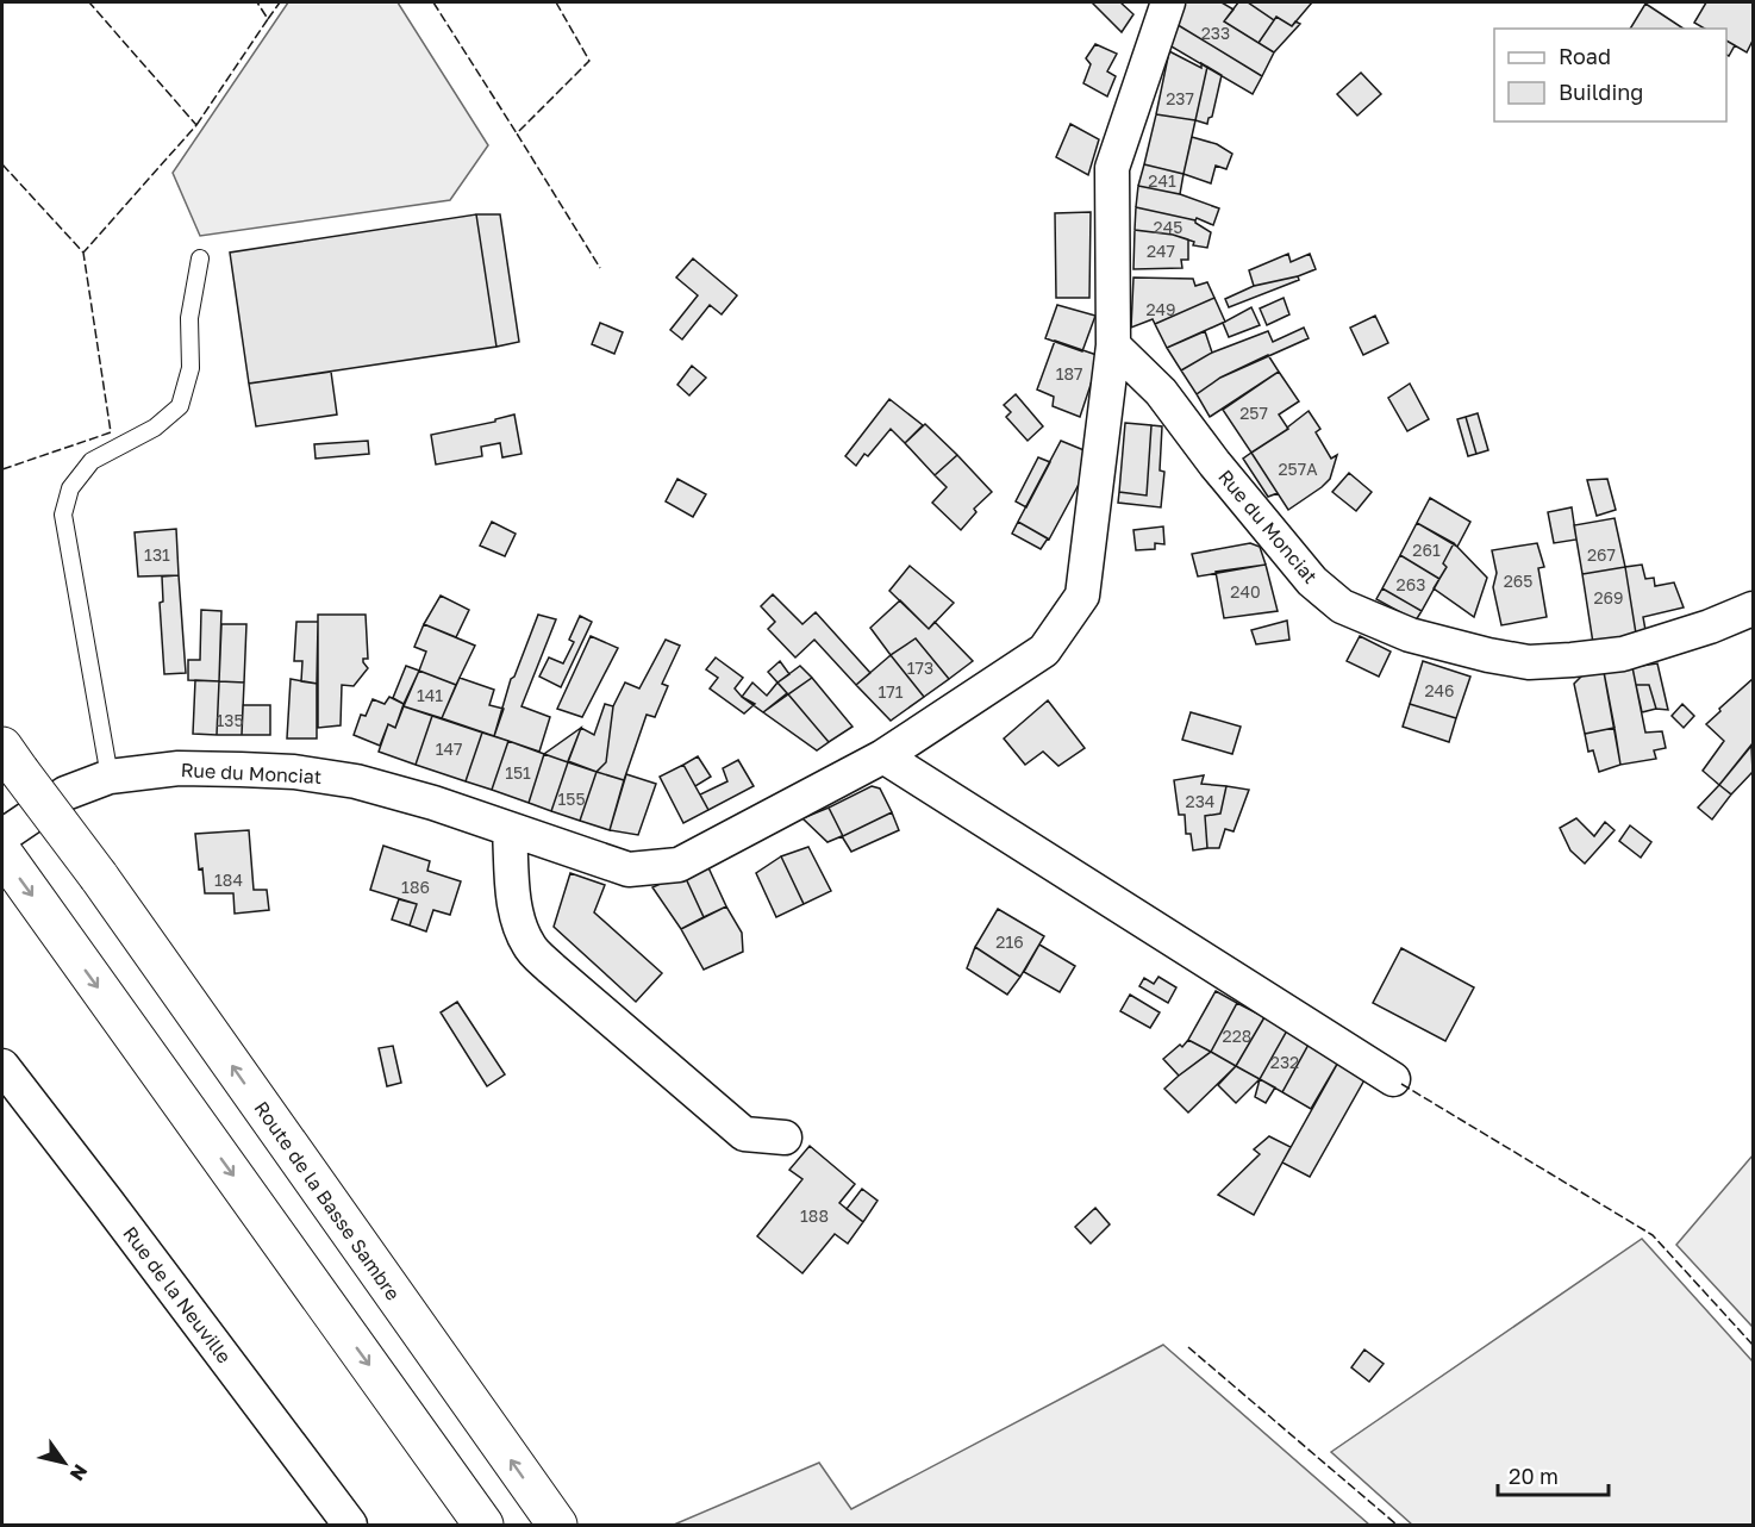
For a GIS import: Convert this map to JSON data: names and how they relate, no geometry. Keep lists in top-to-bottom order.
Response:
{
  "streets": {
    "highway": ["Route de la Basse Sambre"],
    "street": ["Rue du Monciat", "Rue de la Neuville"]
  },
  "house_numbers": [
    "233",
    "237",
    "241",
    "245",
    "247",
    "249",
    "187",
    "257",
    "257A",
    "261",
    "131",
    "267",
    "265",
    "263",
    "240",
    "269",
    "173",
    "246",
    "171",
    "141",
    "135",
    "147",
    "151",
    "155",
    "234",
    "184",
    "186",
    "216",
    "228",
    "232",
    "188"
  ],
  "legend": ["Road", "Building"],
  "scale_bar": "20 m",
  "north": "bottom right"
}
